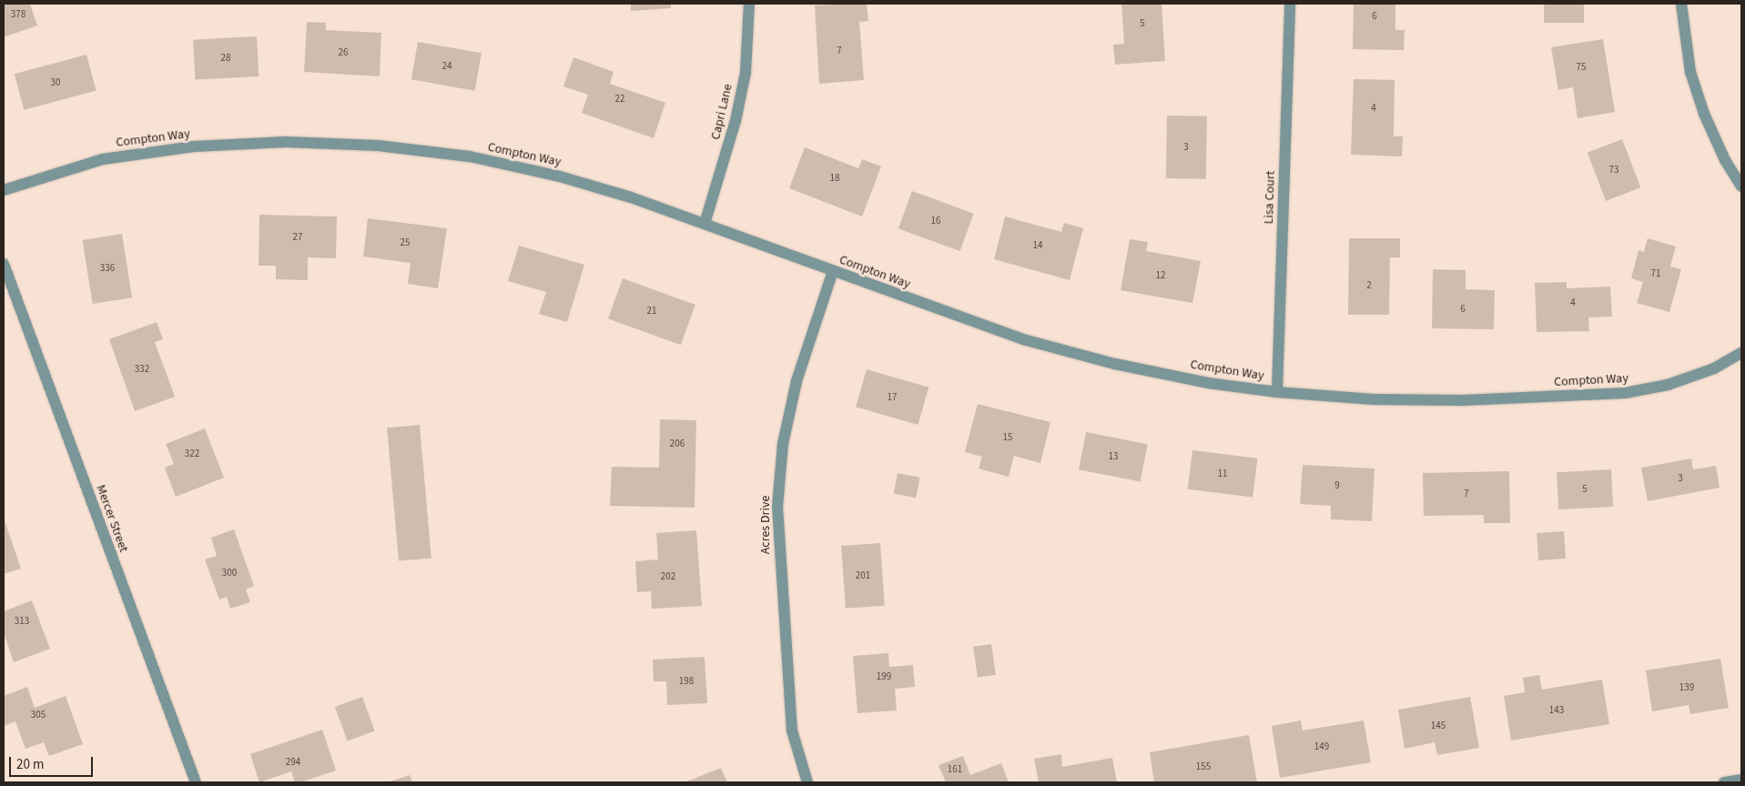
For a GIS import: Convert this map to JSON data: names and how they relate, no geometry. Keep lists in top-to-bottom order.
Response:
{
  "streets": {
    "street": [
      "Capri Lane",
      "Compton Way",
      "Lisa Court",
      "Mercer Street",
      "Acres Drive"
    ]
  },
  "crossings": [
    ["Capri Lane", "Compton Way"],
    ["Compton Way", "Lisa Court"],
    ["Compton Way", "Acres Drive"]
  ],
  "house_numbers": [
    "378",
    "6",
    "5",
    "7",
    "26",
    "28",
    "24",
    "75",
    "30",
    "22",
    "4",
    "3",
    "73",
    "18",
    "16",
    "27",
    "25",
    "14",
    "336",
    "71",
    "12",
    "2",
    "4",
    "6",
    "21",
    "332",
    "17",
    "15",
    "206",
    "322",
    "13",
    "11",
    "3",
    "9",
    "5",
    "7",
    "300",
    "201",
    "202",
    "313",
    "199",
    "198",
    "139",
    "143",
    "305",
    "145",
    "149",
    "294",
    "155",
    "161"
  ],
  "scale_bar": "20 m"
}
